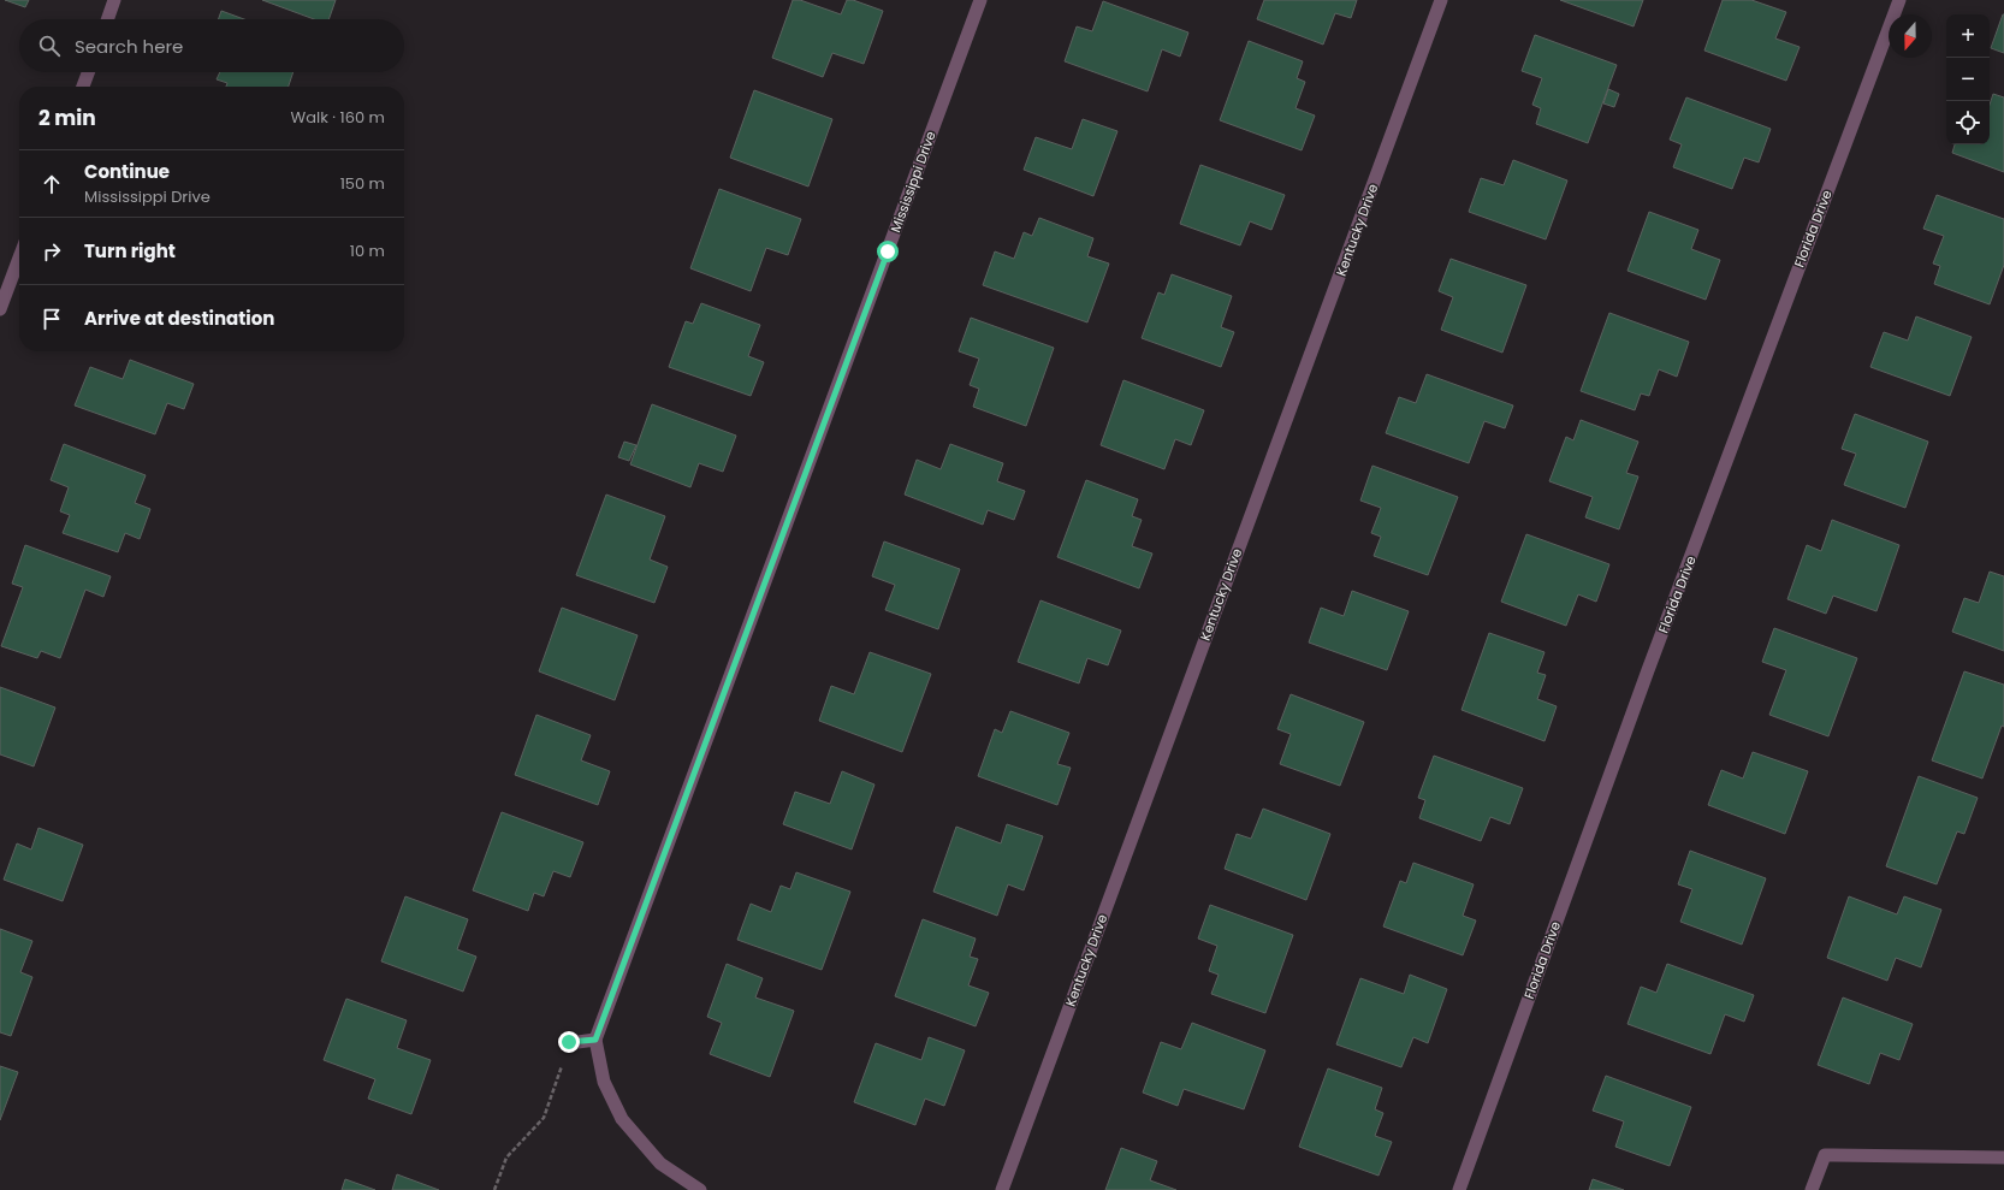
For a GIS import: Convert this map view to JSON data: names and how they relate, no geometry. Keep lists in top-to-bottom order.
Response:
{
  "streets": {
    "street": ["Mississippi Drive", "Florida Drive", "Kentucky Drive"]
  },
  "north": "bottom",
  "page": {
    "map_buttons": ["+", "−"],
    "search": "Search here",
    "heading": ["2 min", "Walk · 160 m"],
    "list": [
      ["Continue", "Mississippi Drive", "150 m"],
      ["Turn right", "10 m"],
      "Arrive at destination"
    ]
  }
}
